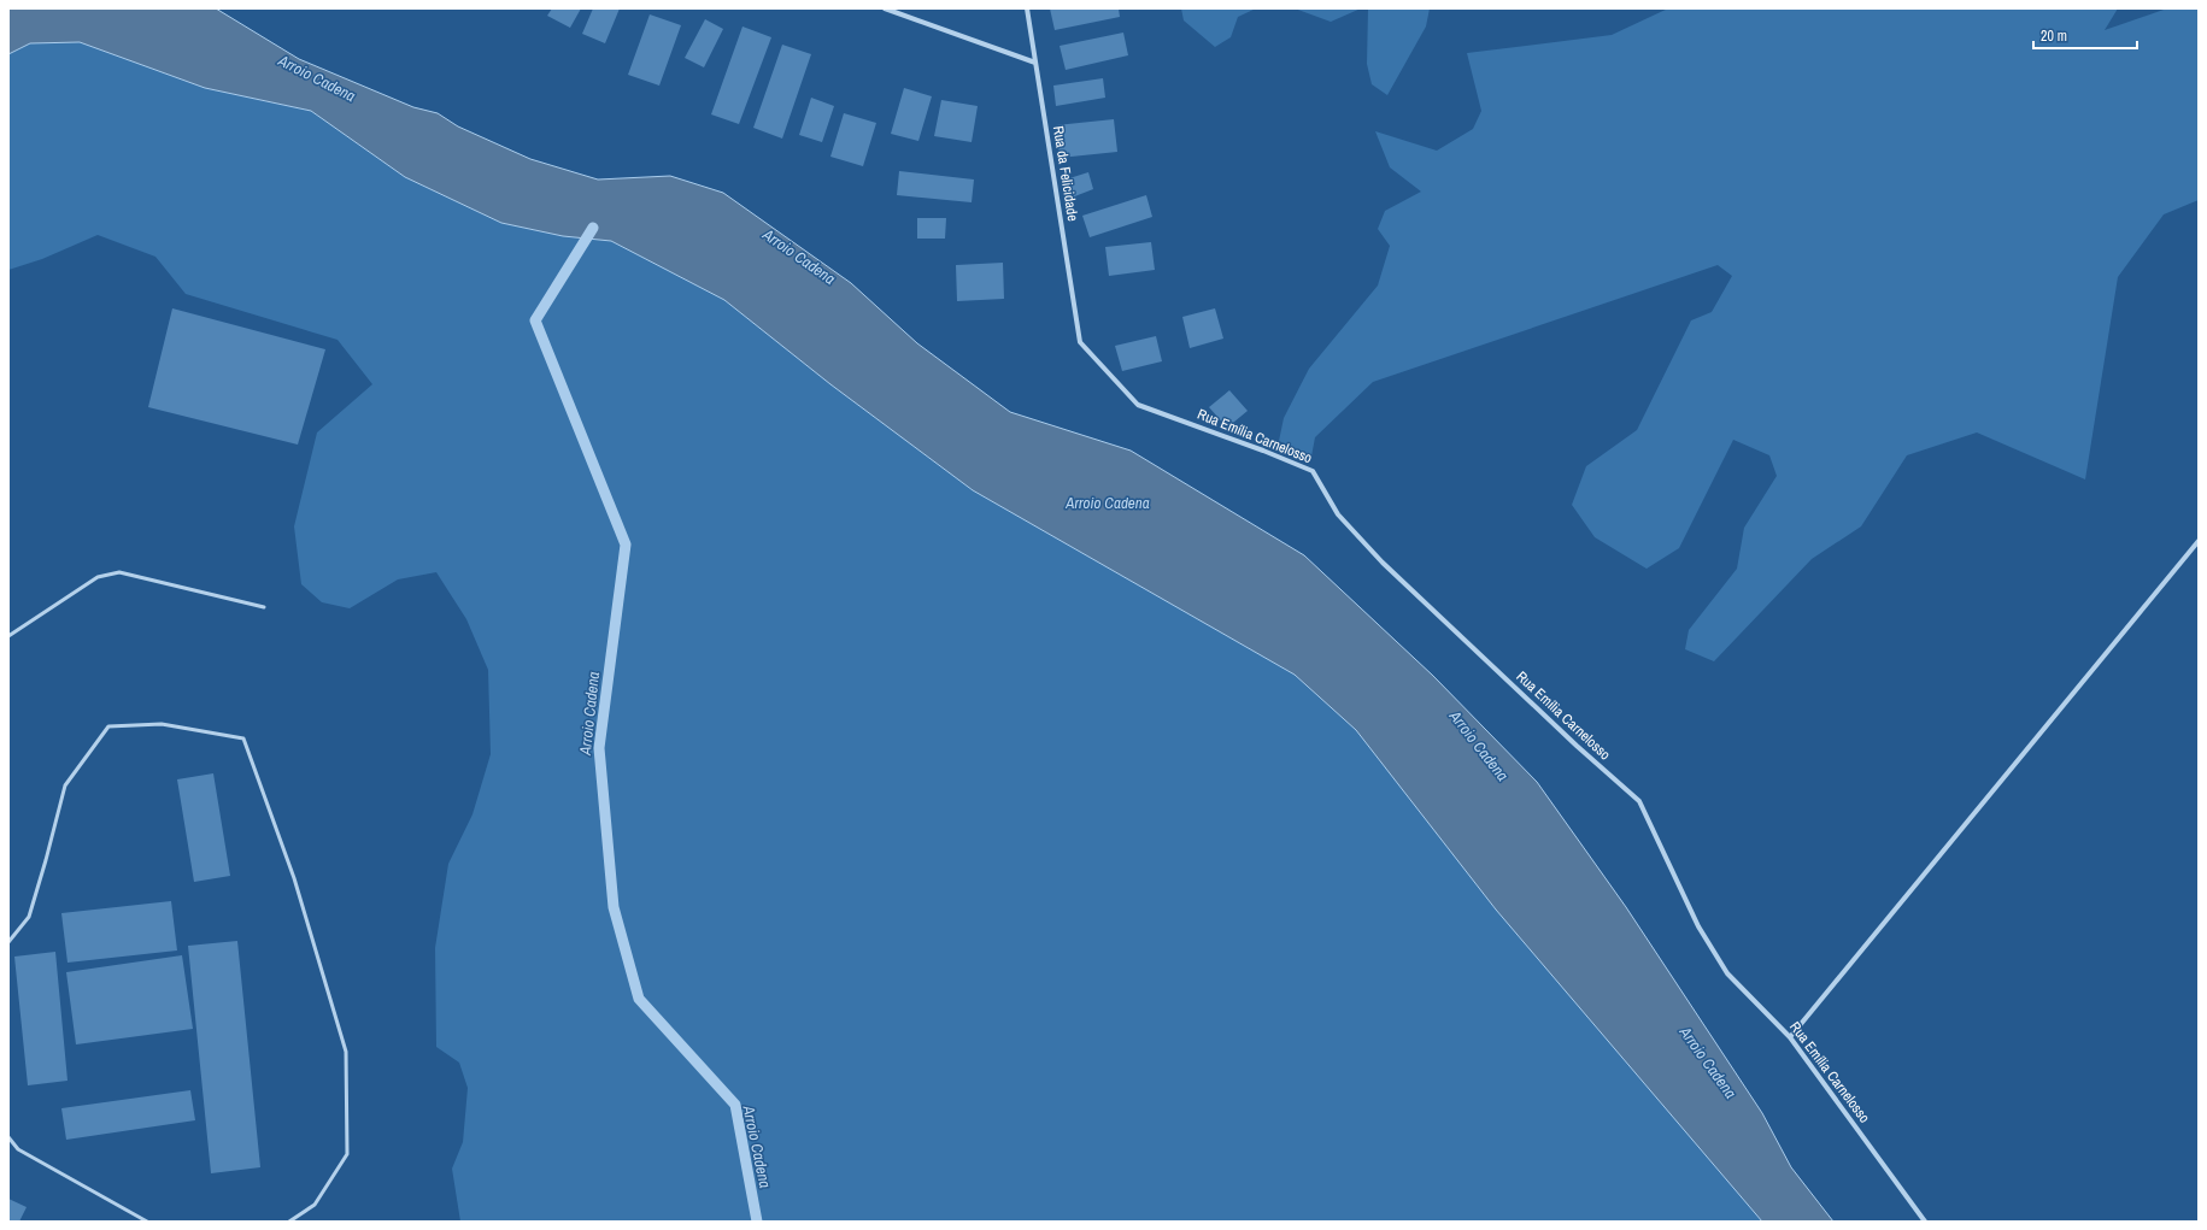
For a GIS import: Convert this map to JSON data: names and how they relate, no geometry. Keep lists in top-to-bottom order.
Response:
{
  "streets": {
    "street": ["Rua da Felicidade", "Rua Emília Carnelosso"]
  },
  "crossings": [
    ["Rua da Felicidade", "Rua Emília Carnelosso"]
  ],
  "water": ["Arroio Cadena"],
  "scale_bar": "20 m"
}
